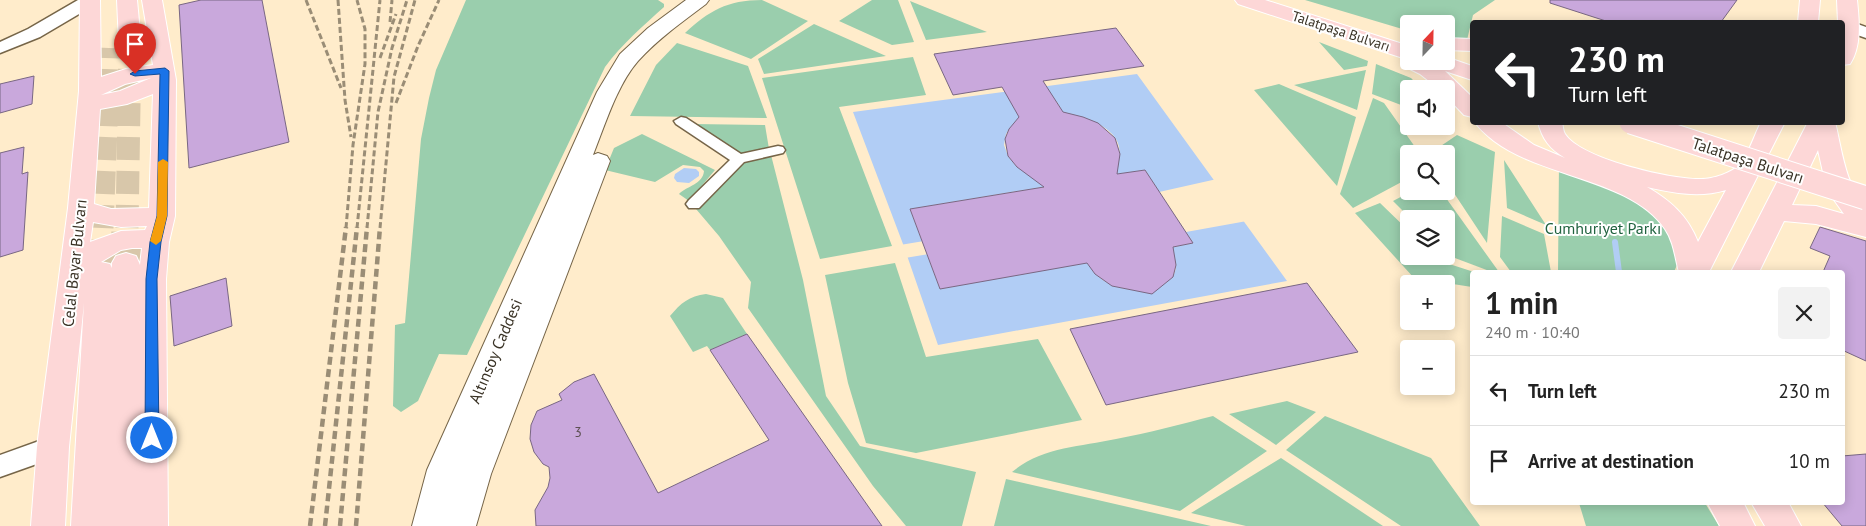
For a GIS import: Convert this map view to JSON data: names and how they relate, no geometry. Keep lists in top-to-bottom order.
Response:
{
  "streets": {
    "main road": ["Talatpaşa Bulvarı", "Celal Bayar Bulvarı"],
    "street": ["Altınsoy Caddesi"]
  },
  "parks": ["Cumhuriyet Parkı"],
  "house_numbers": ["3"],
  "north": "top",
  "page": {
    "map_buttons": ["+", "−"],
    "turn": ["230 m", "Turn left"],
    "heading": ["1 min", "240 m · 10:40"],
    "list": [
      {
        "name": "Turn left",
        "value": "230 m"
      },
      {
        "name": "Arrive at destination",
        "value": "10 m"
      }
    ]
  }
}
